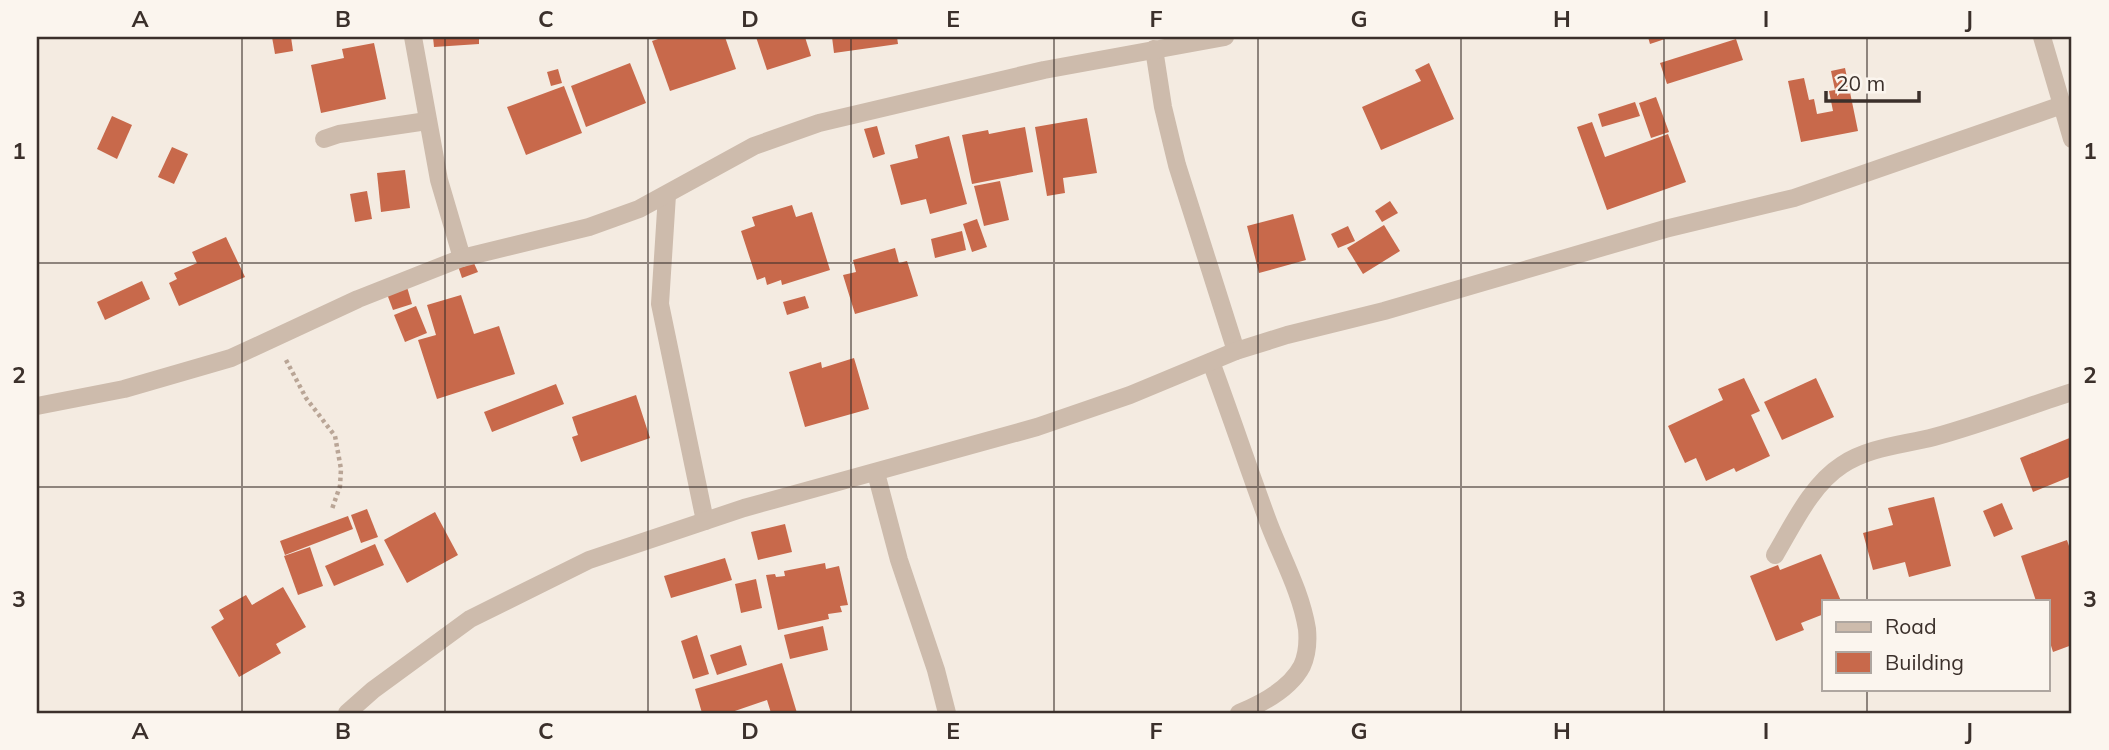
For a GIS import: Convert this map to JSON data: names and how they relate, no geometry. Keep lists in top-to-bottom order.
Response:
{
  "legend": ["Road", "Building"],
  "scale_bar": "20 m",
  "grid": {
    "columns": [
      "A",
      "B",
      "C",
      "D",
      "E",
      "F",
      "G",
      "H",
      "I",
      "J"
    ],
    "rows": ["1", "2", "3"]
  }
}
